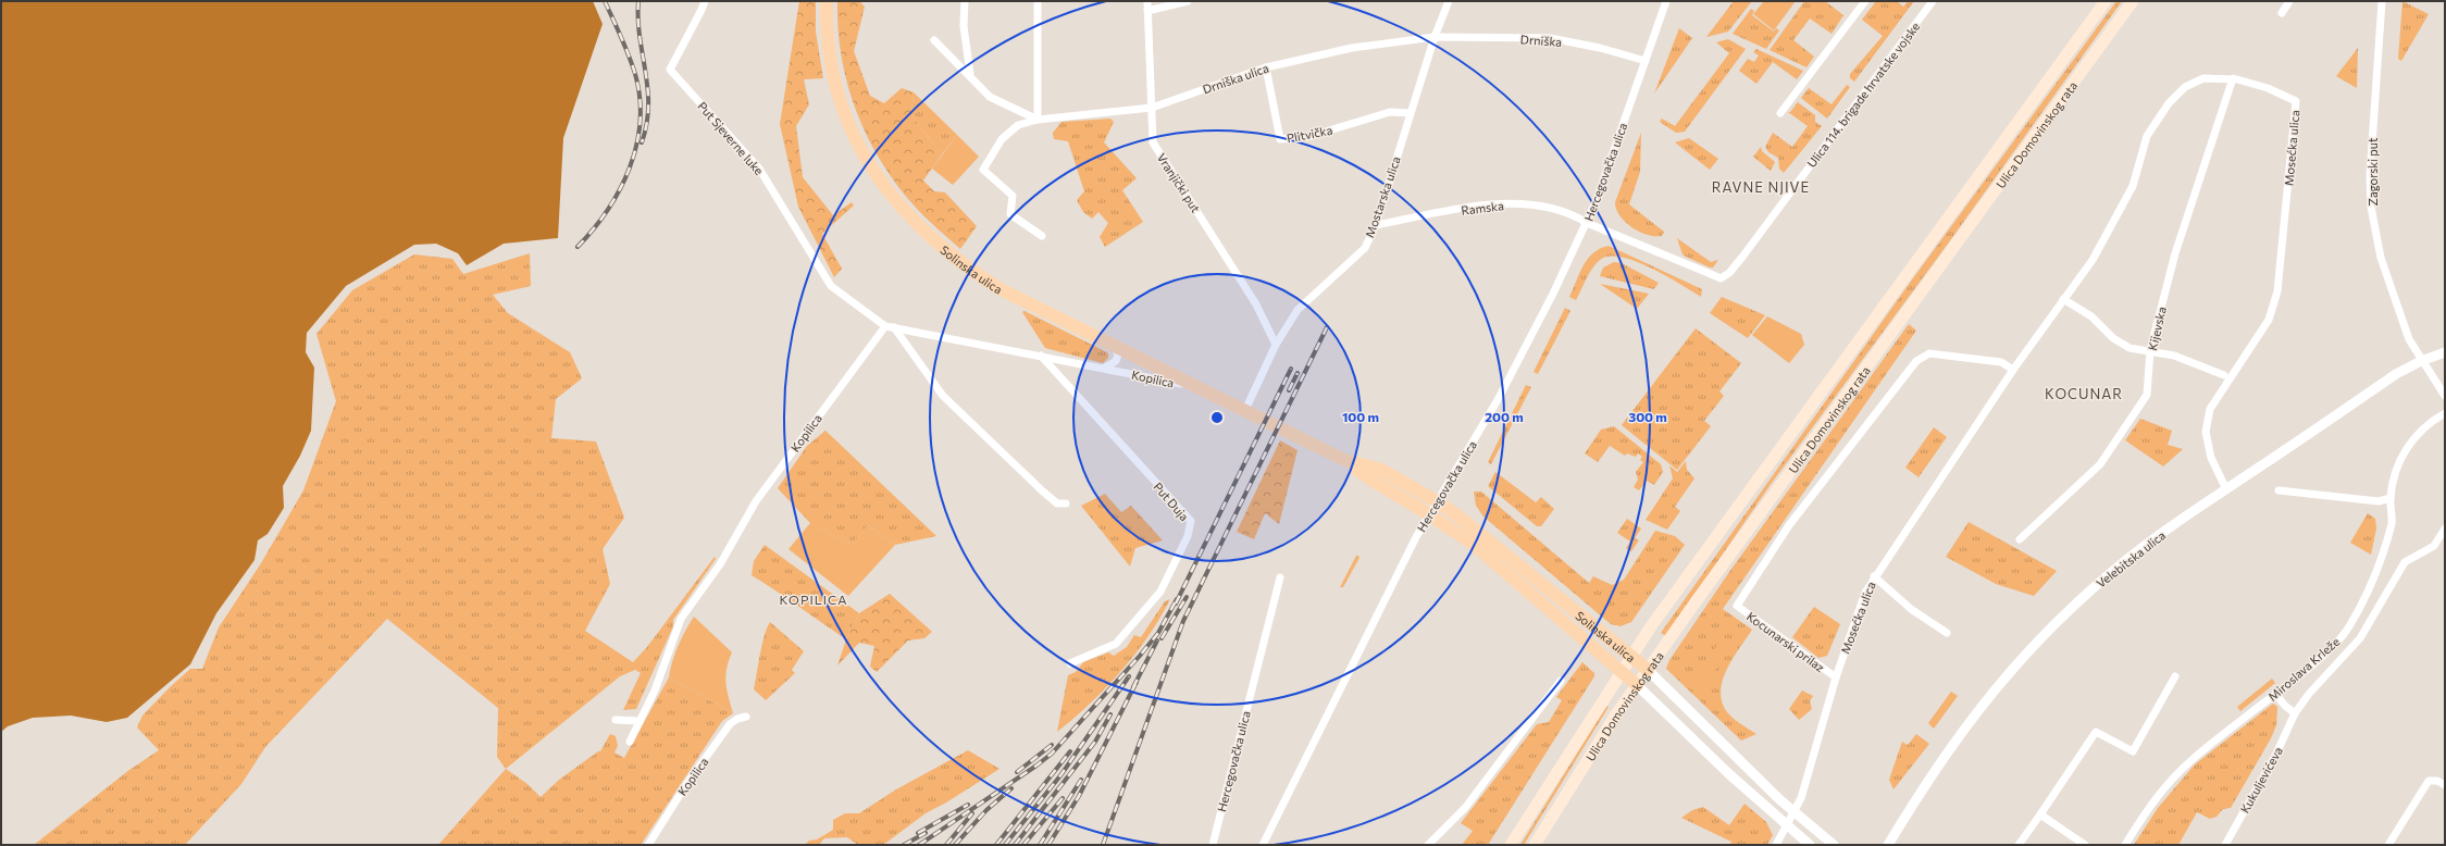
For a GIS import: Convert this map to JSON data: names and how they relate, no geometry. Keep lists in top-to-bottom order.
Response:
{
  "streets": {
    "main road": ["Ulica Domovinskog rata", "Solinska ulica"],
    "street": [
      "Drniška",
      "Drniška ulica",
      "Ulica 114. brigade hrvatske vojske",
      "Plitvička",
      "Put Sjeverne luke",
      "Mosećka ulica",
      "Hercegovačka ulica",
      "Zagorski put",
      "Vranjički put",
      "Mostarska ulica",
      "Ramska",
      "Kijevska",
      "Kopilica",
      "Put Duja",
      "Velebitska ulica",
      "Kocunarski prilaz",
      "Miroslava Krleže",
      "Kukuljevićeva"
    ]
  },
  "crossings": [
    ["Drniška", "Drniška ulica"],
    ["Drniška", "Hercegovačka ulica"],
    ["Drniška", "Mostarska ulica"],
    ["Drniška ulica", "Plitvička"],
    ["Drniška ulica", "Vranjički put"],
    ["Drniška ulica", "Mostarska ulica"],
    ["Ulica 114. brigade hrvatske vojske", "Hercegovačka ulica"],
    ["Ulica 114. brigade hrvatske vojske", "Ramska"],
    ["Plitvička", "Mostarska ulica"],
    ["Ulica Domovinskog rata", "Solinska ulica"],
    ["Put Sjeverne luke", "Kopilica"],
    ["Mosećka ulica", "Kijevska"],
    ["Mosećka ulica", "Velebitska ulica"],
    ["Mosećka ulica", "Kocunarski prilaz"],
    ["Hercegovačka ulica", "Ramska"],
    ["Hercegovačka ulica", "Solinska ulica"],
    ["Zagorski put", "Velebitska ulica"],
    ["Vranjički put", "Mostarska ulica"],
    ["Mostarska ulica", "Ramska"],
    ["Mostarska ulica", "Solinska ulica"],
    ["Solinska ulica", "Kopilica"],
    ["Kopilica", "Put Duja"]
  ],
  "districts": ["RAVNE NJIVE", "KOCUNAR", "KOPILICA"],
  "rings": ["100 m", "200 m", "300 m"]
}
